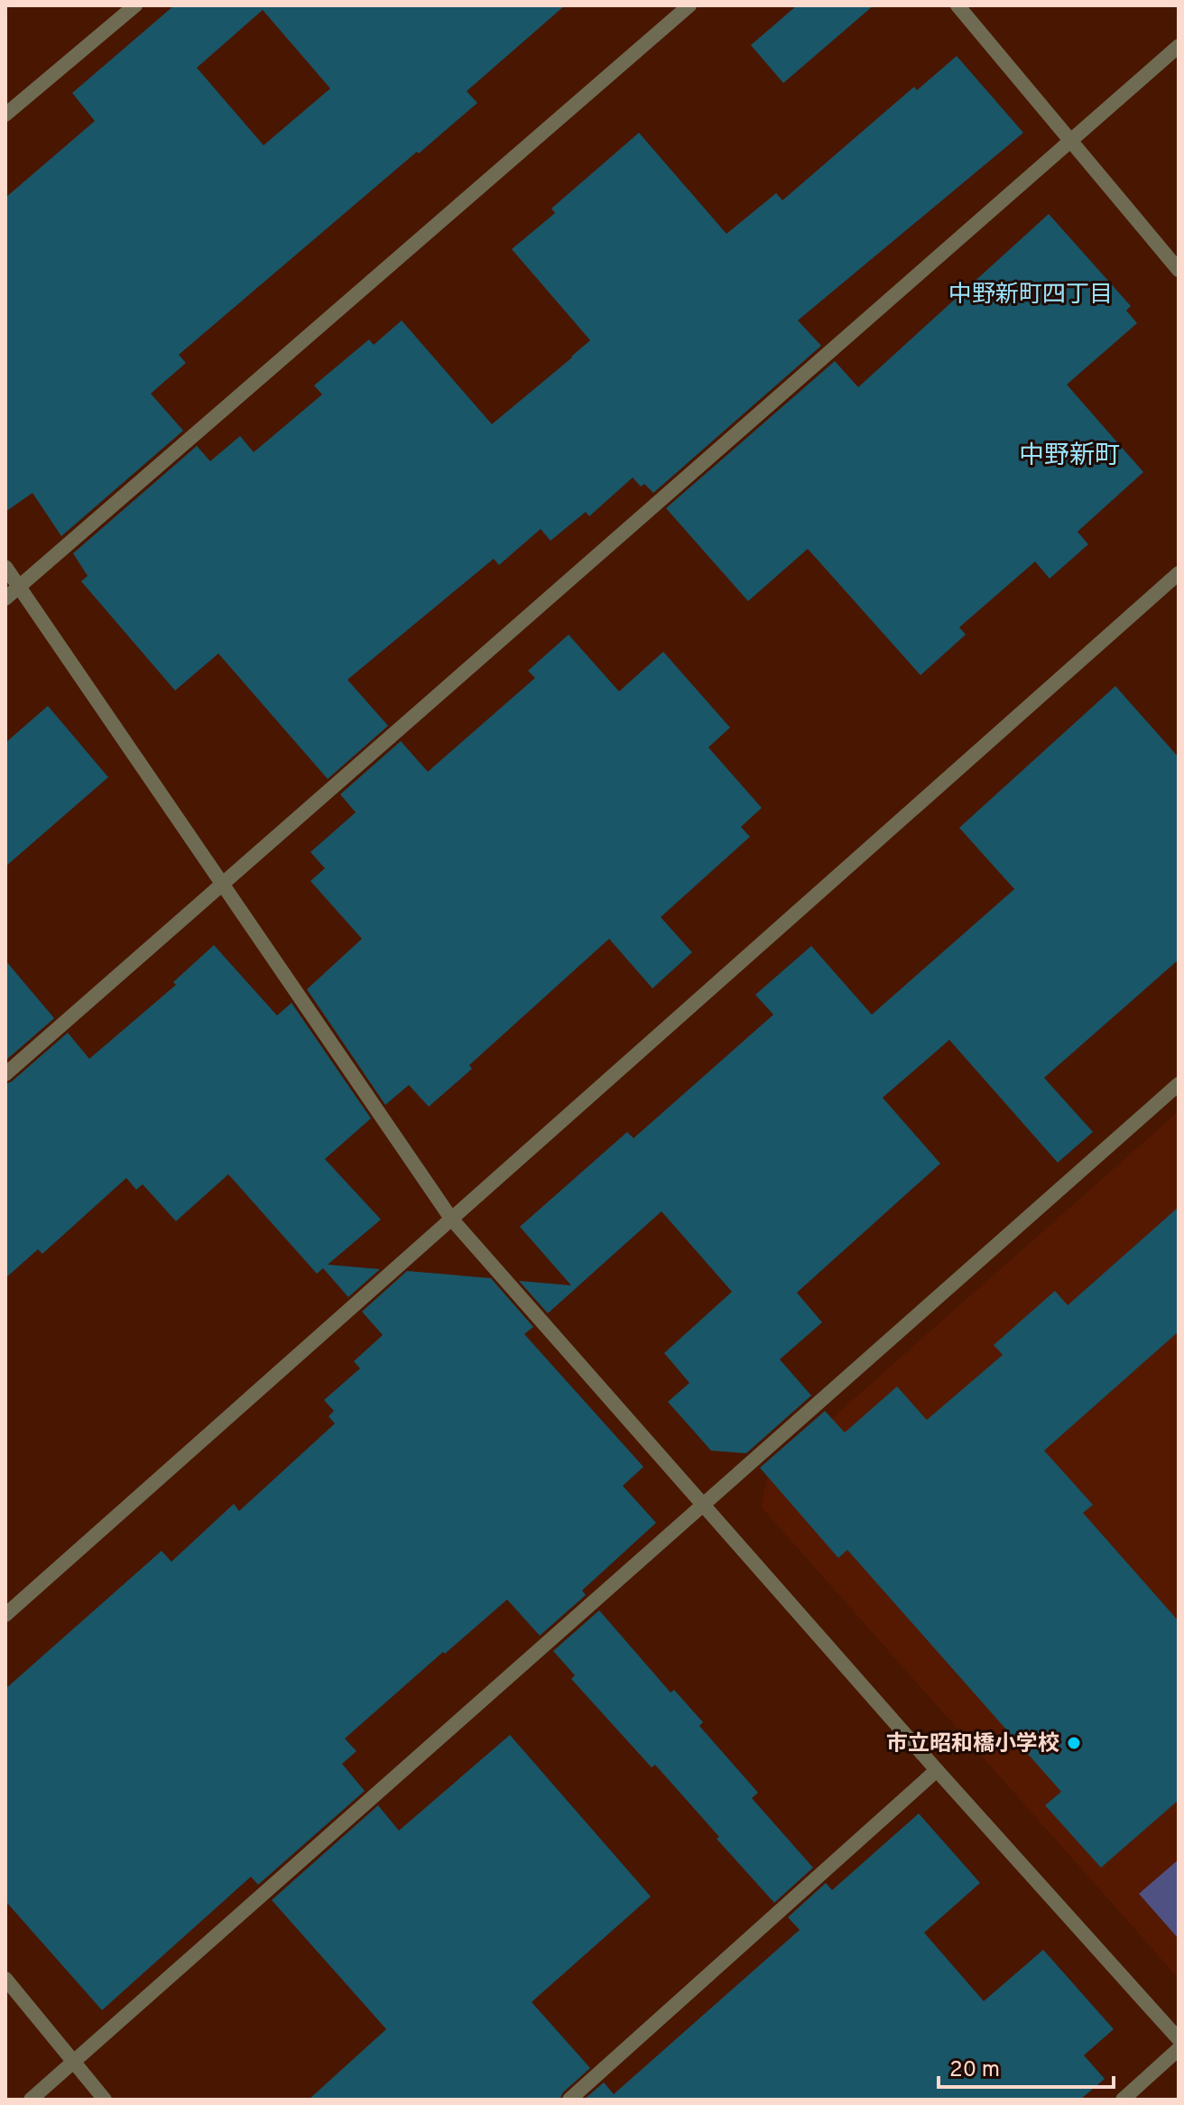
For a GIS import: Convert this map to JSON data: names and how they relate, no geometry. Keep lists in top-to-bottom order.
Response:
{
  "districts": ["中野新町四丁目", "中野新町"],
  "places": ["市立昭和橋小学校"],
  "scale_bar": "20 m"
}
